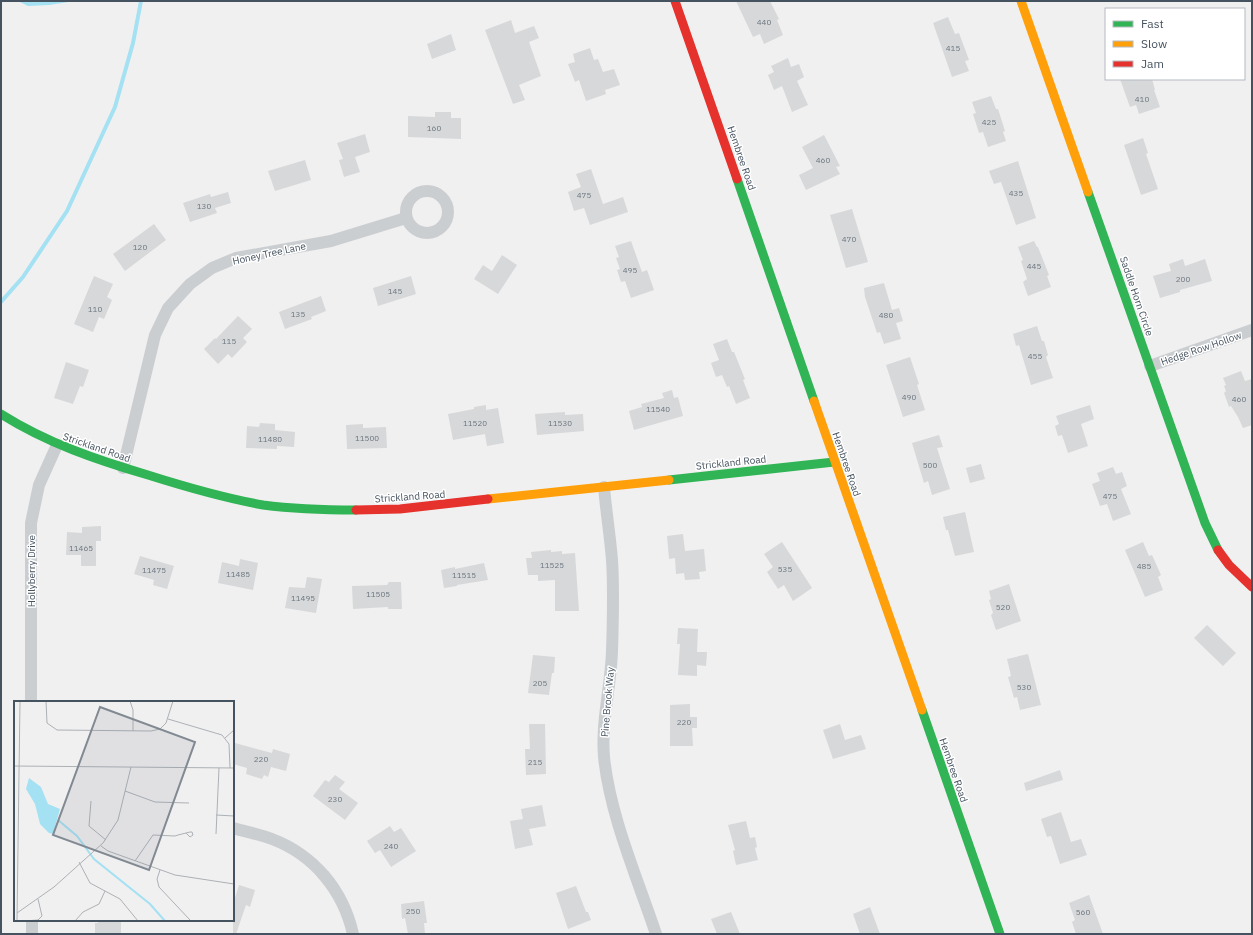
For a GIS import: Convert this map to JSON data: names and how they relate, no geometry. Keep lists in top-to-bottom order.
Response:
{
  "streets": {
    "street": [
      "Hembree Road",
      "Honey Tree Lane",
      "Saddle Horn Circle",
      "Hedge Row Hollow",
      "Strickland Road",
      "Hollyberry Drive",
      "Pine Brook Way"
    ]
  },
  "crossings": [
    ["Hembree Road", "Strickland Road"],
    ["Honey Tree Lane", "Strickland Road"],
    ["Saddle Horn Circle", "Hedge Row Hollow"],
    ["Strickland Road", "Hollyberry Drive"],
    ["Strickland Road", "Pine Brook Way"]
  ],
  "house_numbers": [
    "440",
    "415",
    "410",
    "425",
    "160",
    "460",
    "435",
    "475",
    "130",
    "470",
    "120",
    "445",
    "495",
    "200",
    "145",
    "110",
    "135",
    "480",
    "115",
    "455",
    "490",
    "460",
    "11540",
    "11520",
    "11530",
    "11500",
    "11480",
    "500",
    "475",
    "11465",
    "11525",
    "485",
    "535",
    "11475",
    "11485",
    "11515",
    "11505",
    "11495",
    "520",
    "205",
    "530",
    "220",
    "220",
    "215",
    "230",
    "240",
    "250",
    "560"
  ],
  "legend": ["Fast", "Slow", "Jam"]
}
